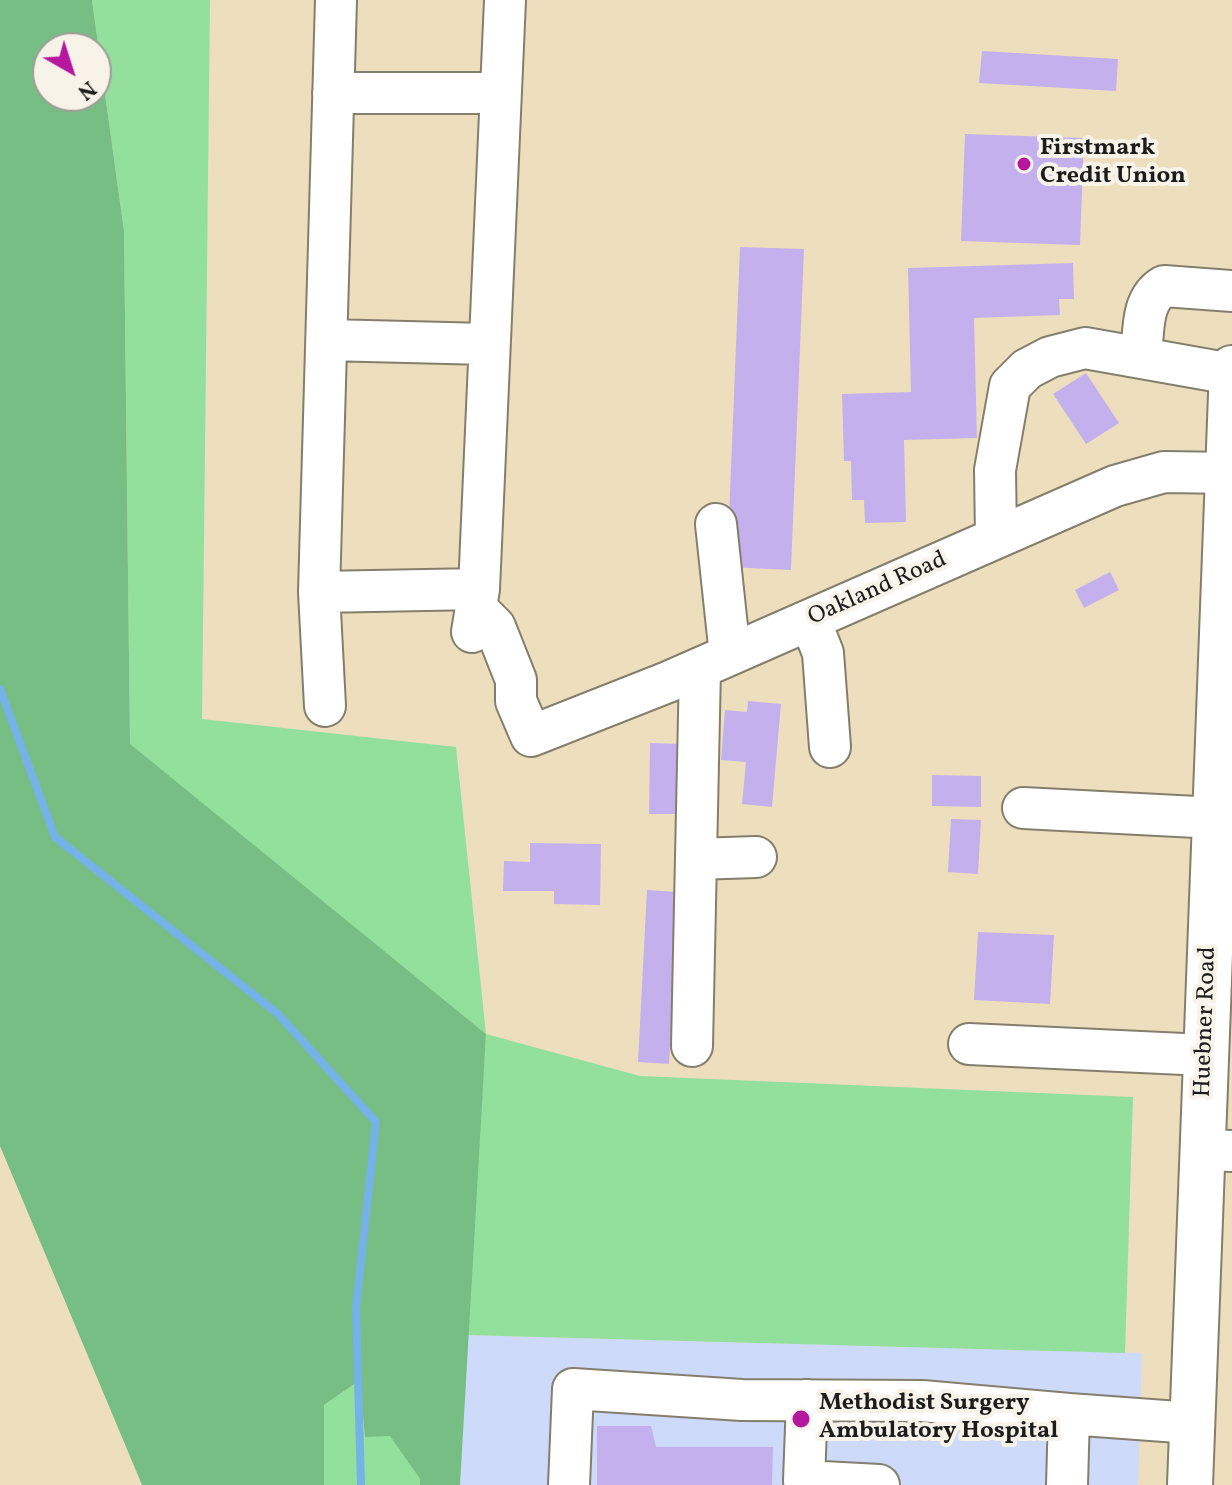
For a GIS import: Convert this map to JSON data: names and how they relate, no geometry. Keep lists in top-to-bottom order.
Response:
{
  "streets": {
    "main road": ["Huebner Road"],
    "street": ["Oakland Road"]
  },
  "crossings": [
    ["Oakland Road", "Huebner Road"]
  ],
  "places": ["Firstmark Credit Union", "Methodist Surgery Ambulatory Hospital"],
  "north": "bottom right"
}
